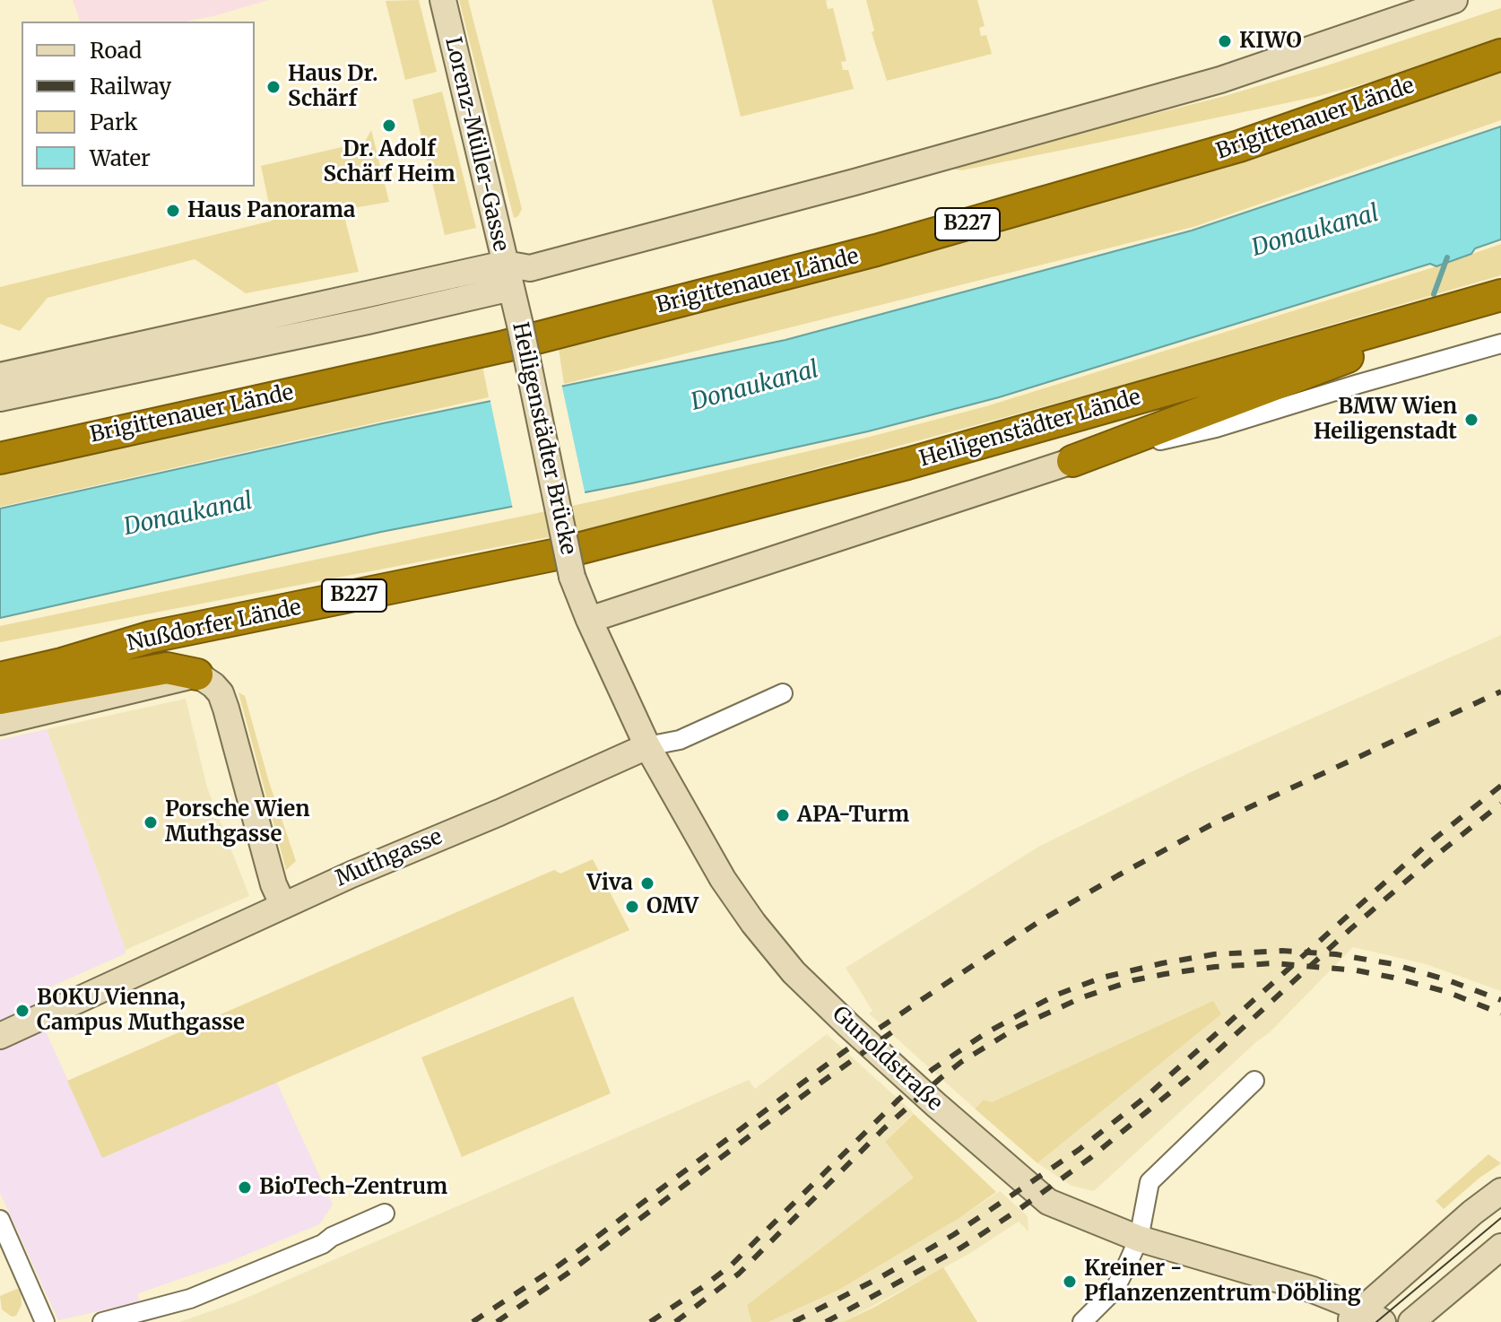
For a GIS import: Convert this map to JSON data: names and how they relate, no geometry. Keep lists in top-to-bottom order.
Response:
{
  "streets": {
    "highway": [
      "Brigittenauer Lände",
      "B227",
      "Heiligenstädter Lände",
      "Nußdorfer Lände"
    ],
    "main road": [
      "Lorenz-Müller-Gasse",
      "Heiligenstädter Brücke",
      "Muthgasse",
      "Gunoldstraße"
    ]
  },
  "crossings": [
    ["Lorenz-Müller-Gasse", "Heiligenstädter Brücke"],
    ["Heiligenstädter Lände", "Heiligenstädter Brücke"],
    ["Heiligenstädter Lände", "Nußdorfer Lände"],
    ["Heiligenstädter Lände", "Gunoldstraße"],
    ["Heiligenstädter Brücke", "Nußdorfer Lände"],
    ["Heiligenstädter Brücke", "Gunoldstraße"],
    ["Nußdorfer Lände", "Gunoldstraße"],
    ["Muthgasse", "Gunoldstraße"]
  ],
  "water": ["Donaukanal"],
  "places": [
    "KIWO",
    "Haus Dr. Schärf",
    "Dr. Adolf Schärf Heim",
    "Haus Panorama",
    "BMW Wien Heiligenstadt",
    "APA-Turm",
    "Porsche Wien Muthgasse",
    "Viva",
    "OMV",
    "BOKU Vienna, Campus Muthgasse",
    "BioTech-Zentrum",
    "Kreiner - Pflanzenzentrum Döbling"
  ],
  "legend": [
    "Road",
    "Railway",
    "Park",
    "Water"
  ]
}
